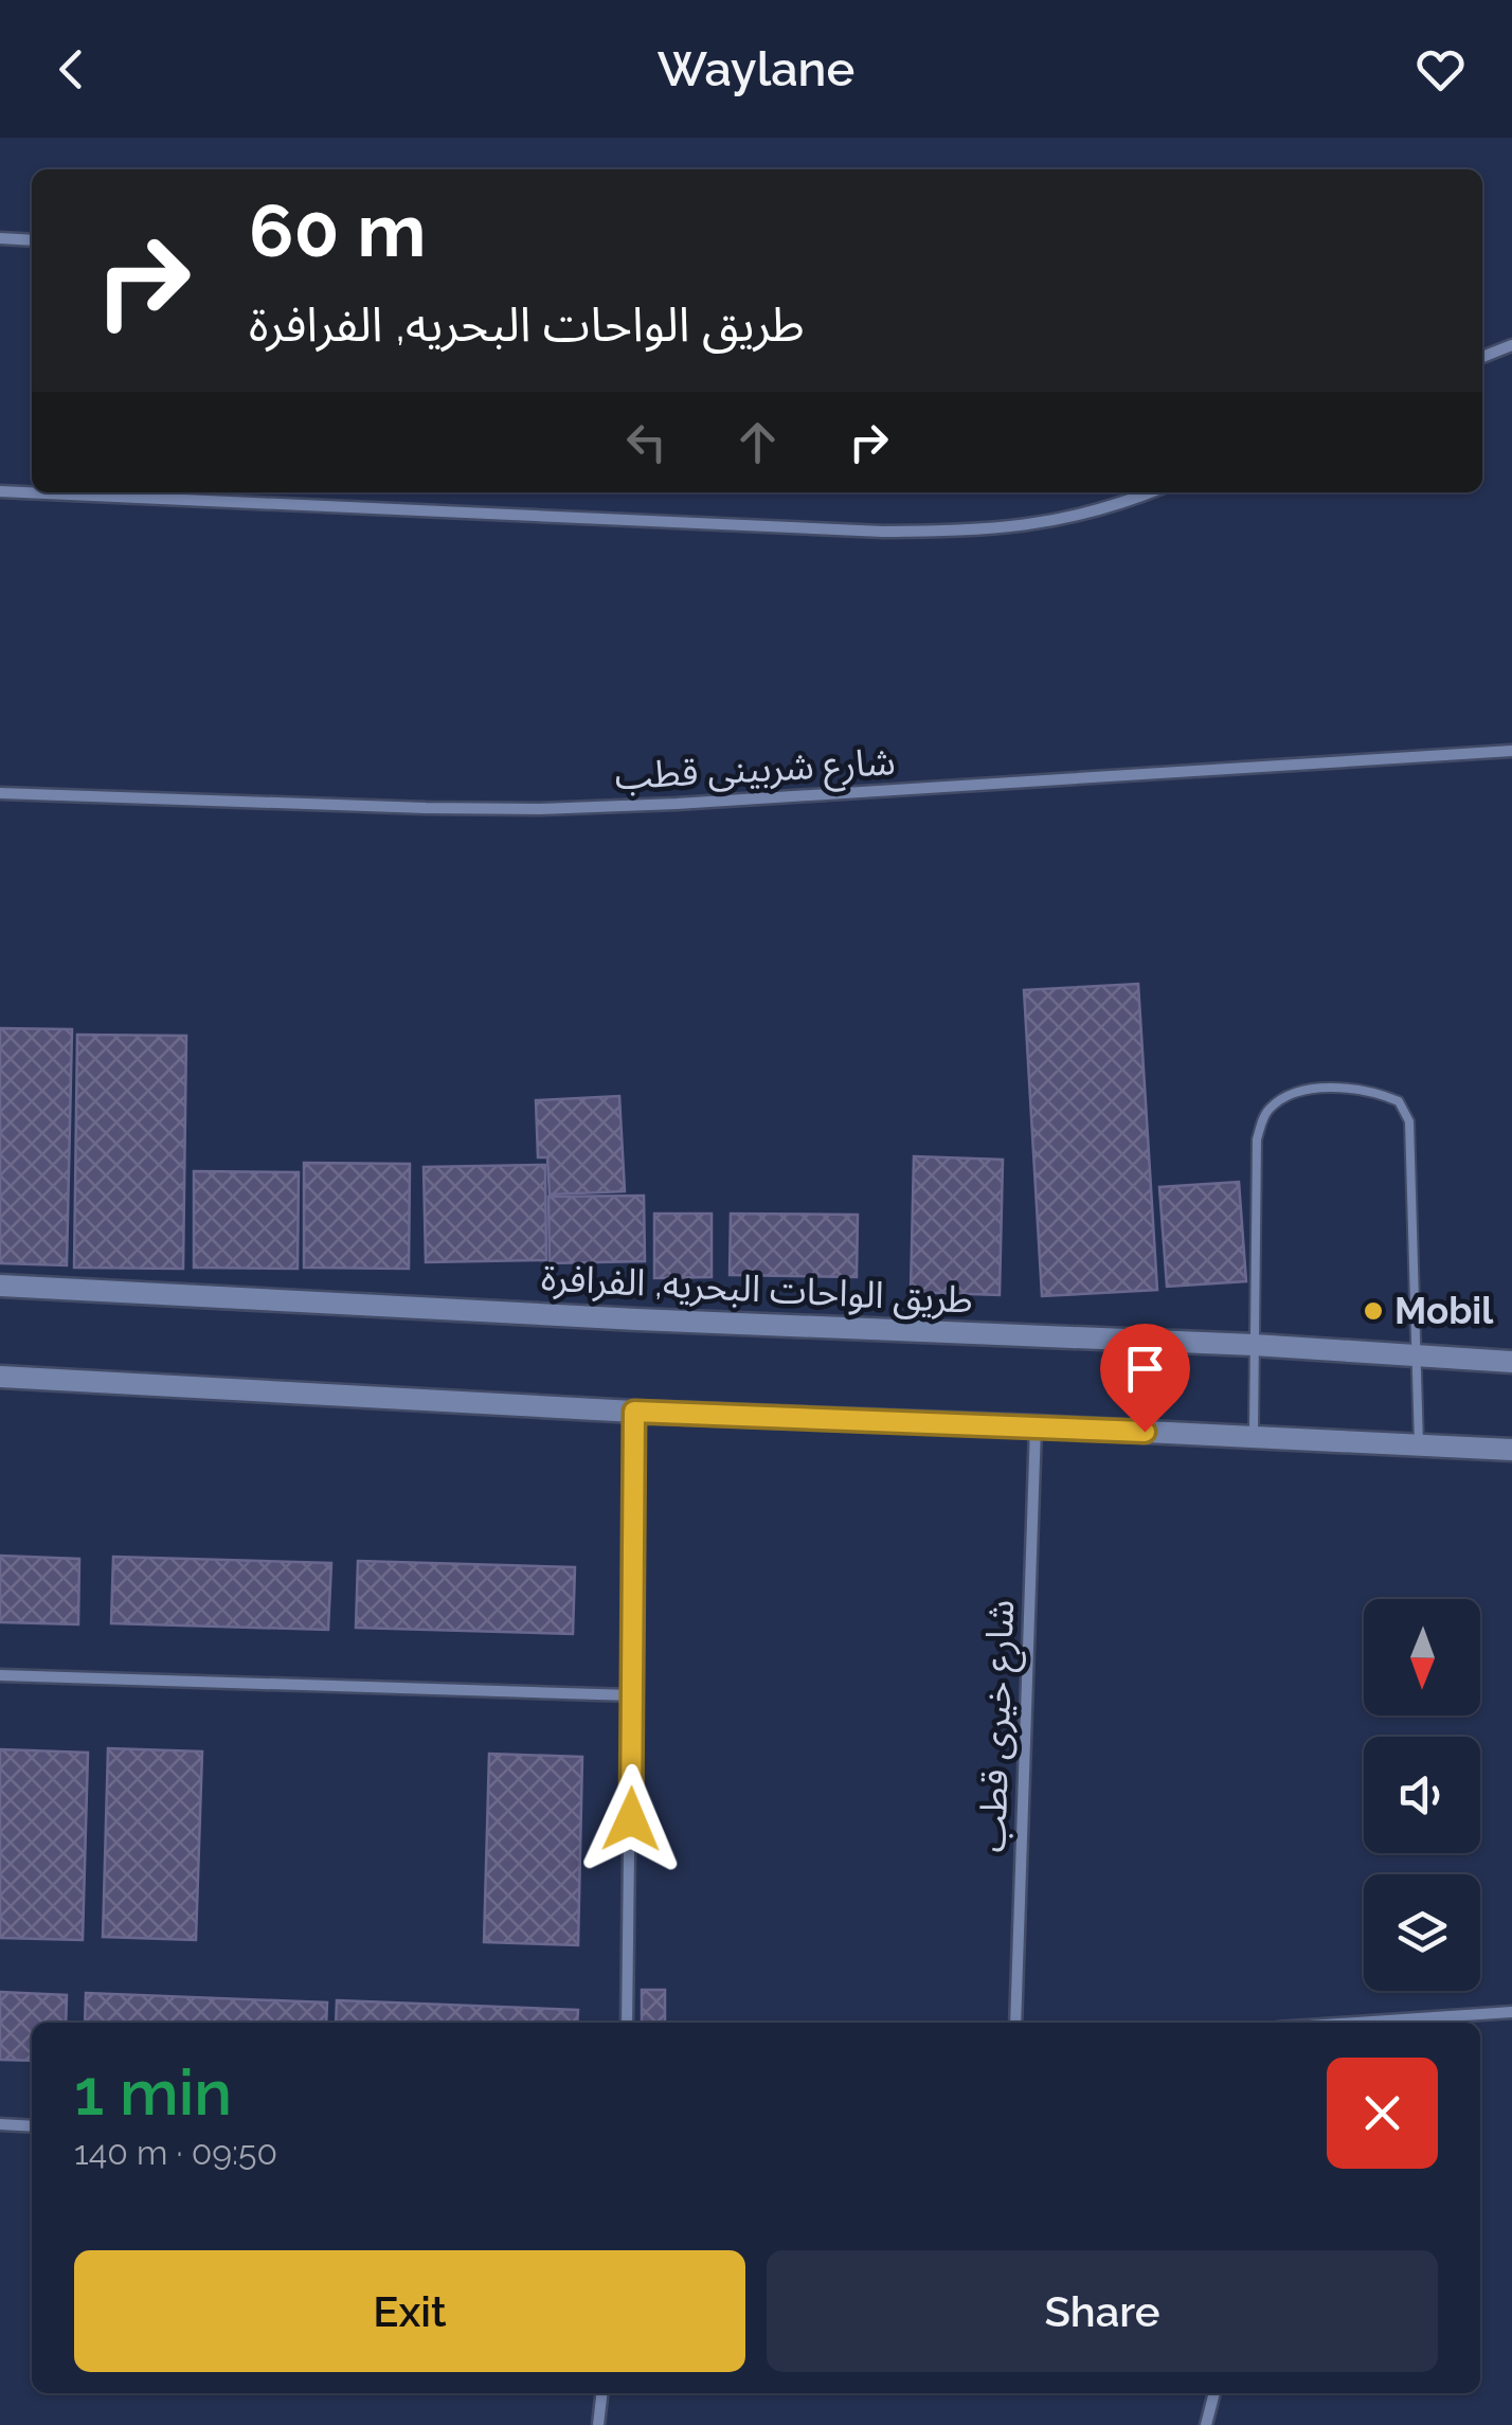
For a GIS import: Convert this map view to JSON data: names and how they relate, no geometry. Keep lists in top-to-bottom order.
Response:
{
  "streets": {
    "main road": ["طريق الواحات البحريه, الفرافرة"],
    "street": ["شارع شربينى قطب", "شارع خيرى قطب"]
  },
  "places": ["Mobil"],
  "north": "bottom",
  "page": {
    "header": "Waylane",
    "turn": ["60 m", "طريق الواحات البحريه, الفرافرة"],
    "heading": ["1 min", "140 m · 09:50"],
    "buttons": ["Exit", "Share"]
  }
}
